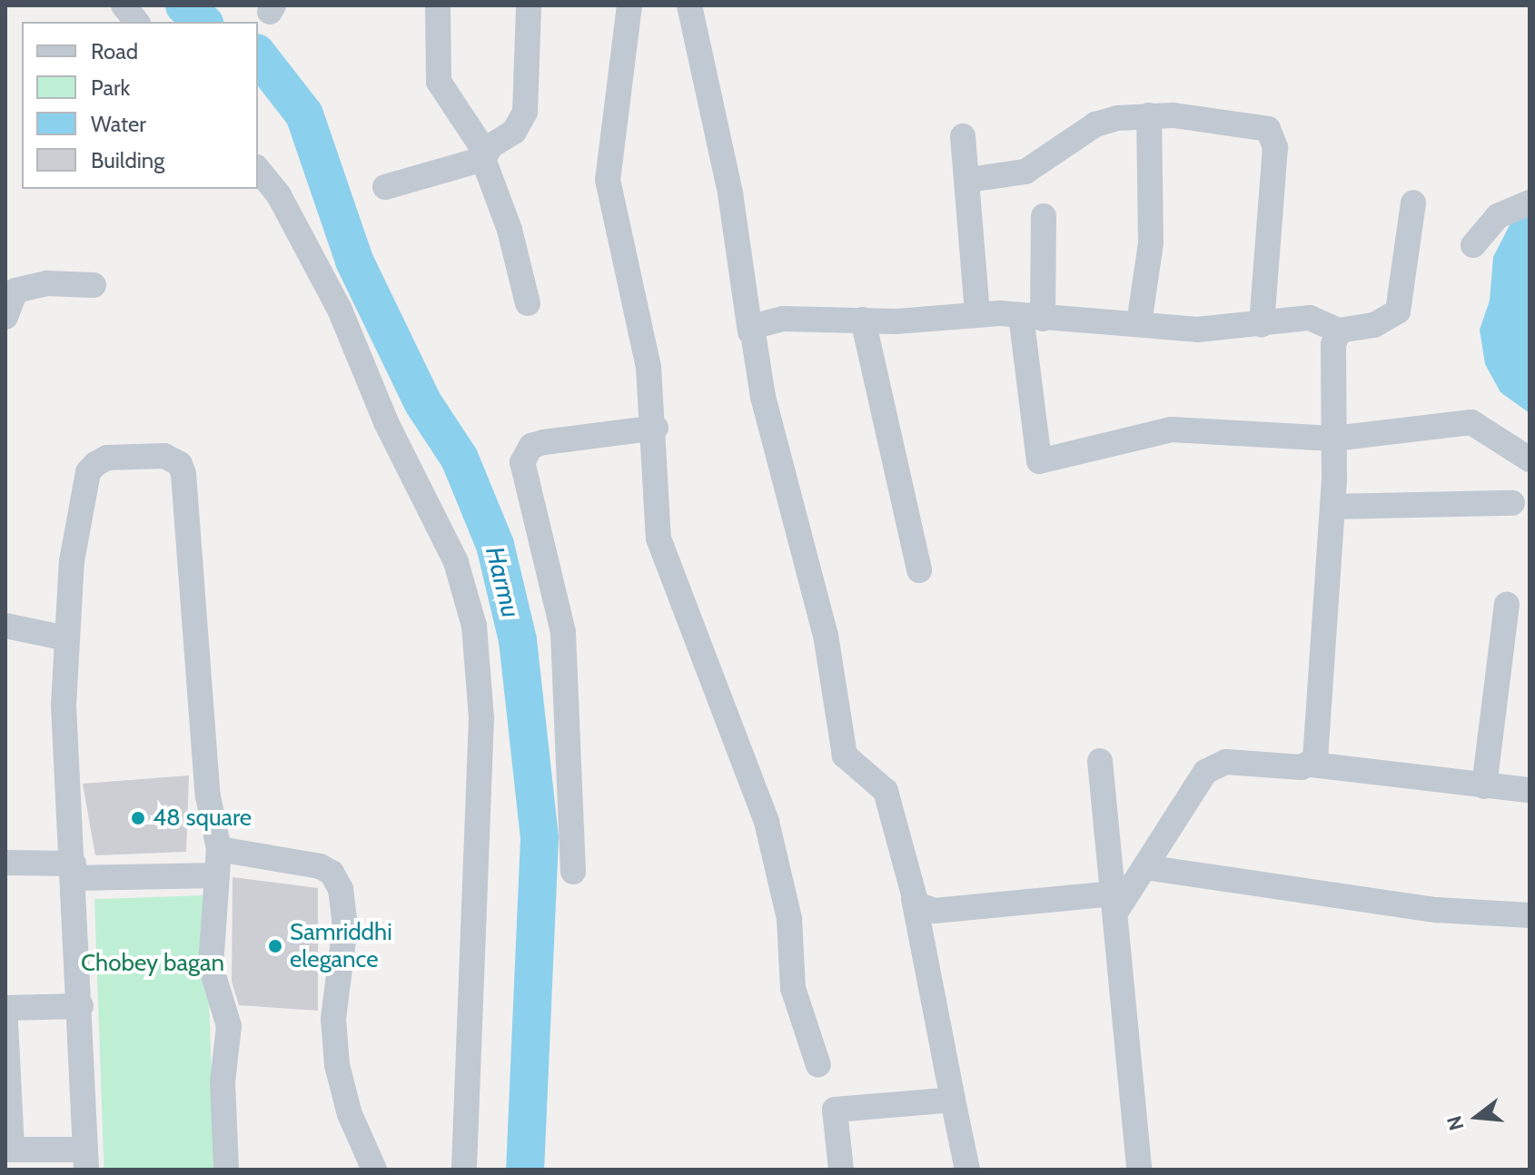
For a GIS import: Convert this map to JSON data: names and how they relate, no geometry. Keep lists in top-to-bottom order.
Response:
{
  "water": ["Harmu"],
  "parks": ["Chobey bagan"],
  "places": ["48 square", "Samriddhi elegance"],
  "legend": [
    "Road",
    "Park",
    "Water",
    "Building"
  ],
  "north": "left"
}
